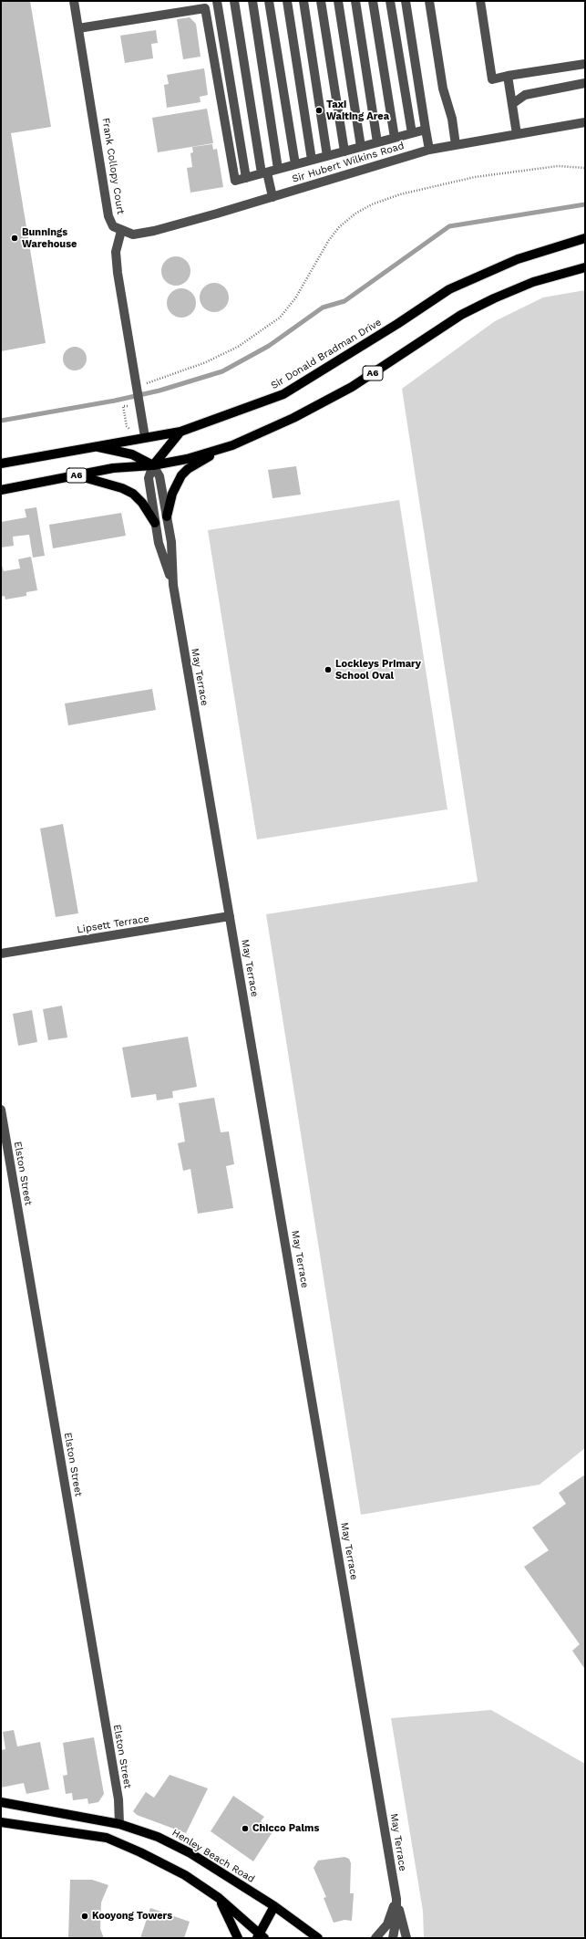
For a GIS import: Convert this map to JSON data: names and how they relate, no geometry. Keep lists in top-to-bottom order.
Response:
{
  "streets": {
    "main road": ["Sir Donald Bradman Drive", "A6", "Henley Beach Road"],
    "street": [
      "Sir Hubert Wilkins Road",
      "Frank Collopy Court",
      "May Terrace",
      "Lipsett Terrace",
      "Elston Street"
    ]
  },
  "crossings": [
    ["Sir Hubert Wilkins Road", "Frank Collopy Court"],
    ["A6", "May Terrace"],
    ["May Terrace", "Lipsett Terrace"],
    ["Elston Street", "Henley Beach Road"]
  ],
  "places": [
    "Taxi Waiting Area",
    "Bunnings Warehouse",
    "Lockleys Primary School Oval",
    "Chicco Palms",
    "Kooyong Towers"
  ]
}
